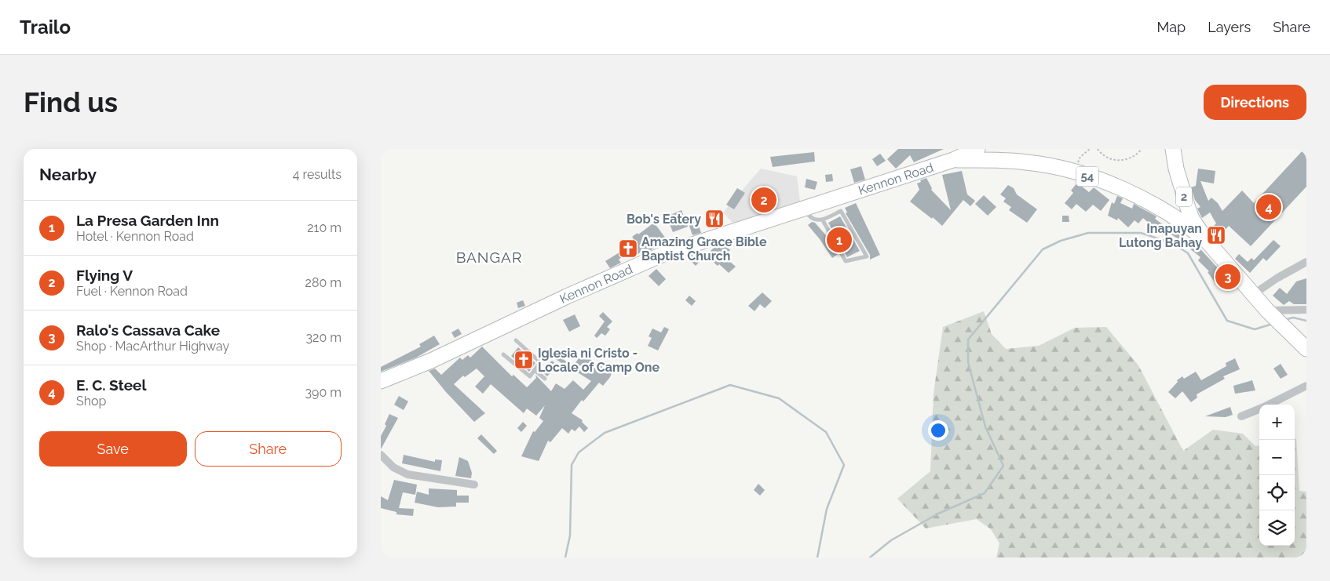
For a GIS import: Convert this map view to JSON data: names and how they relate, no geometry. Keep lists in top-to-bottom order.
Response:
{
  "streets": {
    "highway": ["54", "Kennon Road", "2"]
  },
  "crossings": [
    ["Kennon Road", "2"]
  ],
  "districts": ["BANGAR"],
  "places": {
    "restaurant": ["Bob's Eatery", "Inapuyan Lutong Bahay"],
    "church": ["Amazing Grace Bible Baptist Church", "Iglesia ni Cristo - Locale of Camp One"]
  },
  "page": {
    "header": "Trailo",
    "nav": ["Map", "Layers", "Share"],
    "buttons": [
      "Directions",
      ["Save", "Share"]
    ],
    "title": "Find us",
    "heading": ["Nearby", "4 results"],
    "pins": [
      "2",
      "4",
      "1",
      "3"
    ],
    "list": [
      {
        "mark": "1",
        "name": "La Presa Garden Inn",
        "note": "Hotel · Kennon Road",
        "value": "210 m"
      },
      {
        "mark": "2",
        "name": "Flying V",
        "note": "Fuel · Kennon Road",
        "value": "280 m"
      },
      {
        "mark": "3",
        "name": "Ralo's Cassava Cake",
        "note": "Shop · MacArthur Highway",
        "value": "320 m"
      },
      {
        "mark": "4",
        "name": "E. C. Steel",
        "note": "Shop",
        "value": "390 m"
      }
    ],
    "map_buttons": ["+", "−"]
  }
}
